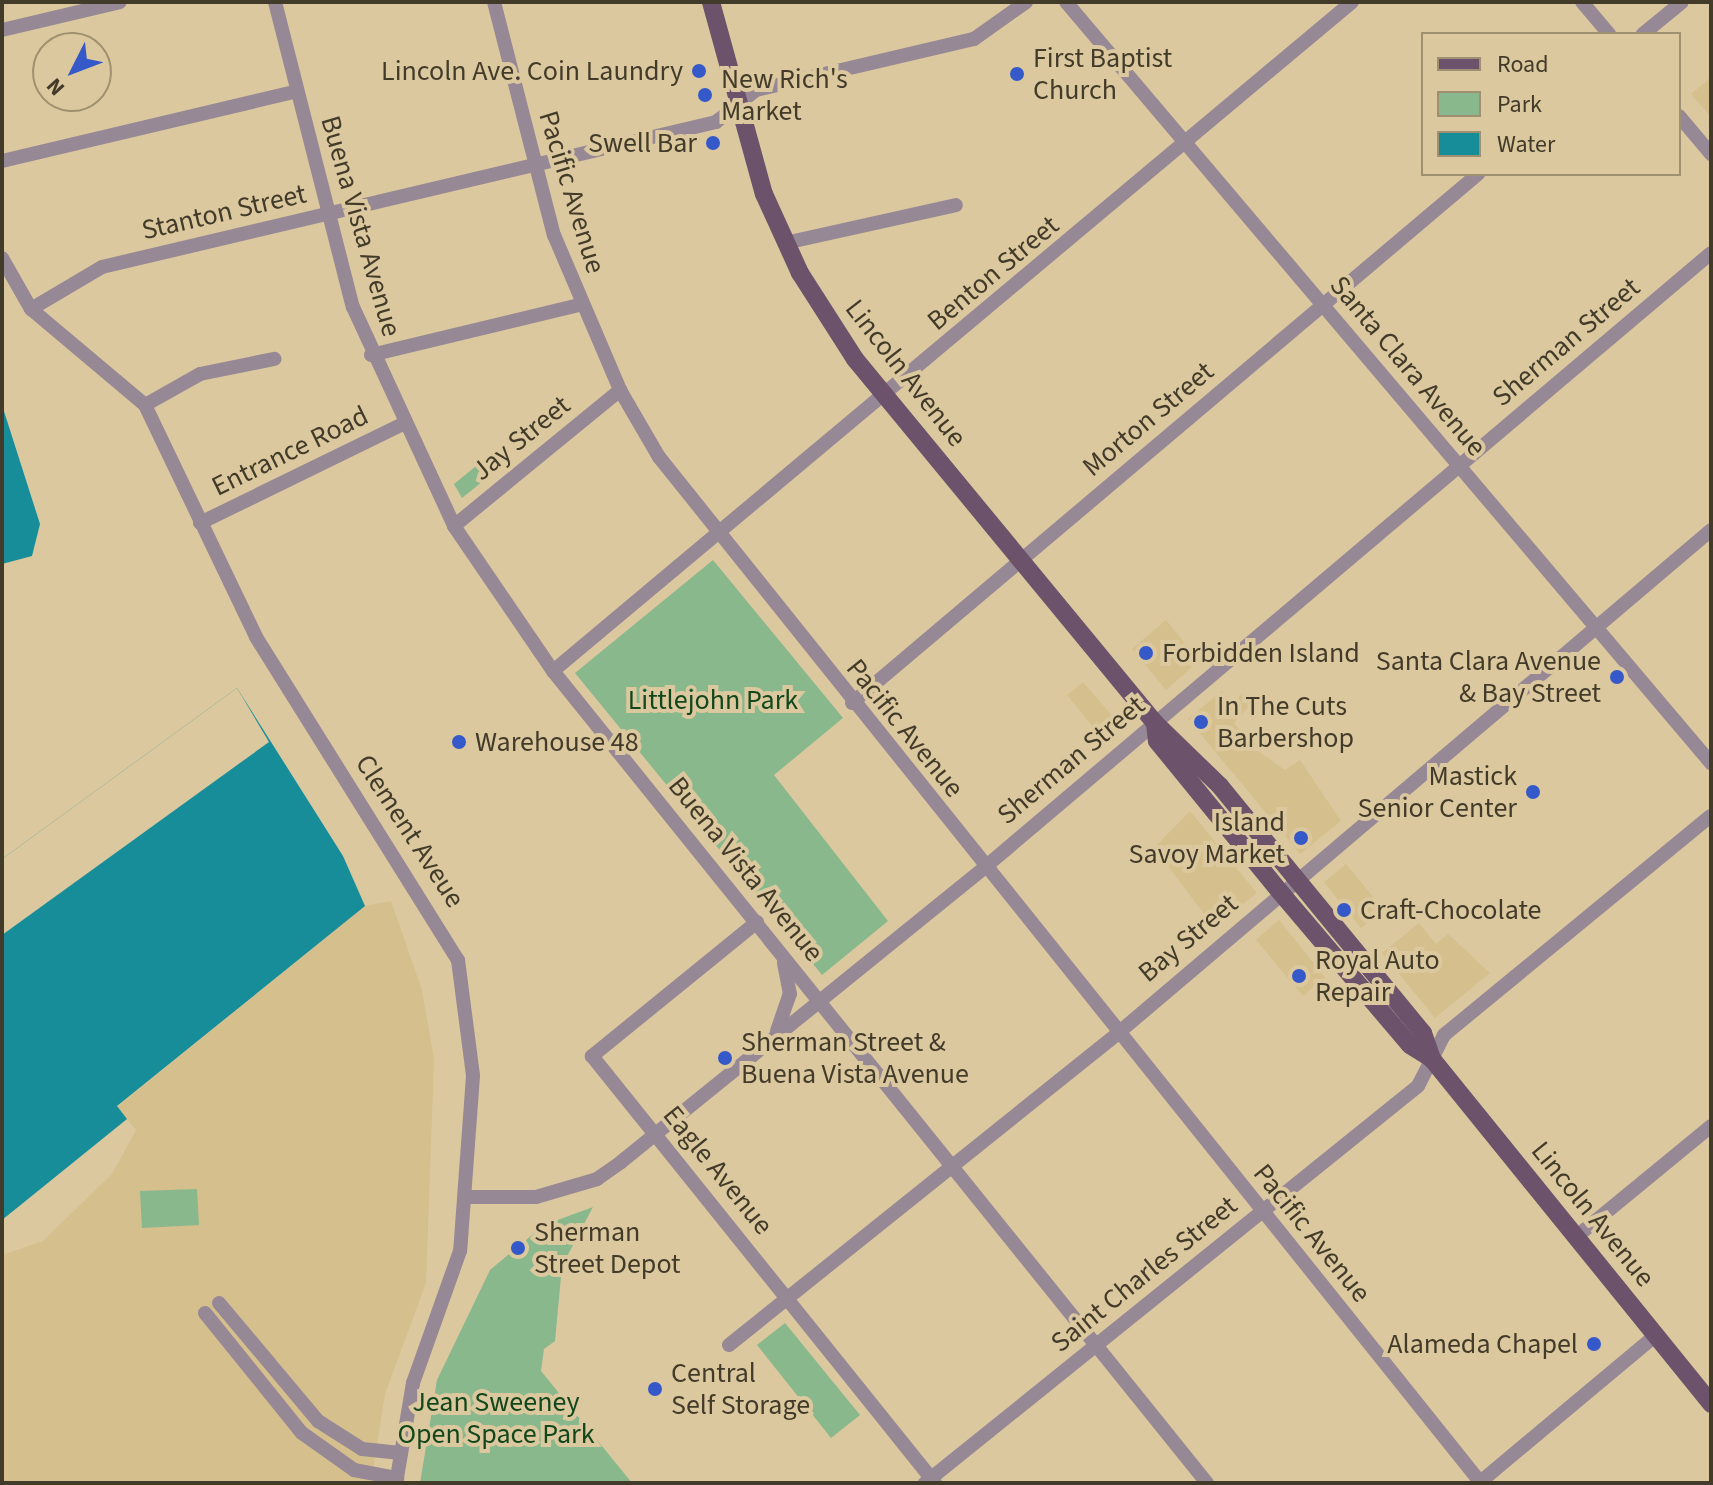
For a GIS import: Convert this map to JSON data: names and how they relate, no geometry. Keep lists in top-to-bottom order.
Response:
{
  "streets": {
    "main road": ["Lincoln Avenue"],
    "street": [
      "Pacific Avenue",
      "Stanton Street",
      "Buena Vista Avenue",
      "Benton Street",
      "Sherman Street",
      "Santa Clara Avenue",
      "Morton Street",
      "Jay Street",
      "Entrance Road",
      "Clement Aveue",
      "Bay Street",
      "Eagle Avenue",
      "Saint Charles Street"
    ]
  },
  "crossings": [
    ["Pacific Avenue", "Stanton Street"],
    ["Pacific Avenue", "Benton Street"],
    ["Pacific Avenue", "Sherman Street"],
    ["Pacific Avenue", "Morton Street"],
    ["Pacific Avenue", "Jay Street"],
    ["Pacific Avenue", "Bay Street"],
    ["Pacific Avenue", "Saint Charles Street"],
    ["Stanton Street", "Buena Vista Avenue"],
    ["Stanton Street", "Lincoln Avenue"],
    ["Buena Vista Avenue", "Benton Street"],
    ["Buena Vista Avenue", "Sherman Street"],
    ["Buena Vista Avenue", "Jay Street"],
    ["Buena Vista Avenue", "Entrance Road"],
    ["Buena Vista Avenue", "Bay Street"],
    ["Buena Vista Avenue", "Eagle Avenue"],
    ["Buena Vista Avenue", "Saint Charles Street"],
    ["Benton Street", "Santa Clara Avenue"],
    ["Benton Street", "Lincoln Avenue"],
    ["Sherman Street", "Santa Clara Avenue"],
    ["Sherman Street", "Lincoln Avenue"],
    ["Sherman Street", "Clement Aveue"],
    ["Sherman Street", "Eagle Avenue"],
    ["Santa Clara Avenue", "Morton Street"],
    ["Santa Clara Avenue", "Bay Street"],
    ["Lincoln Avenue", "Morton Street"],
    ["Lincoln Avenue", "Bay Street"],
    ["Lincoln Avenue", "Saint Charles Street"],
    ["Entrance Road", "Clement Aveue"],
    ["Bay Street", "Eagle Avenue"],
    ["Eagle Avenue", "Saint Charles Street"]
  ],
  "parks": ["Littlejohn Park", "Jean Sweeney Open Space Park"],
  "places": [
    "Lincoln Ave. Coin Laundry",
    "First Baptist Church",
    "New Rich's Market",
    "Swell Bar",
    "Forbidden Island",
    "Santa Clara Avenue & Bay Street",
    "In The Cuts Barbershop",
    "Warehouse 48",
    "Mastick Senior Center",
    "Island Savoy Market",
    "Craft-Chocolate",
    "Royal Auto Repair",
    "Sherman Street & Buena Vista Avenue",
    "Sherman Street Depot",
    "Alameda Chapel",
    "Central Self Storage"
  ],
  "legend": ["Road", "Park", "Water"],
  "north": "bottom left"
}
